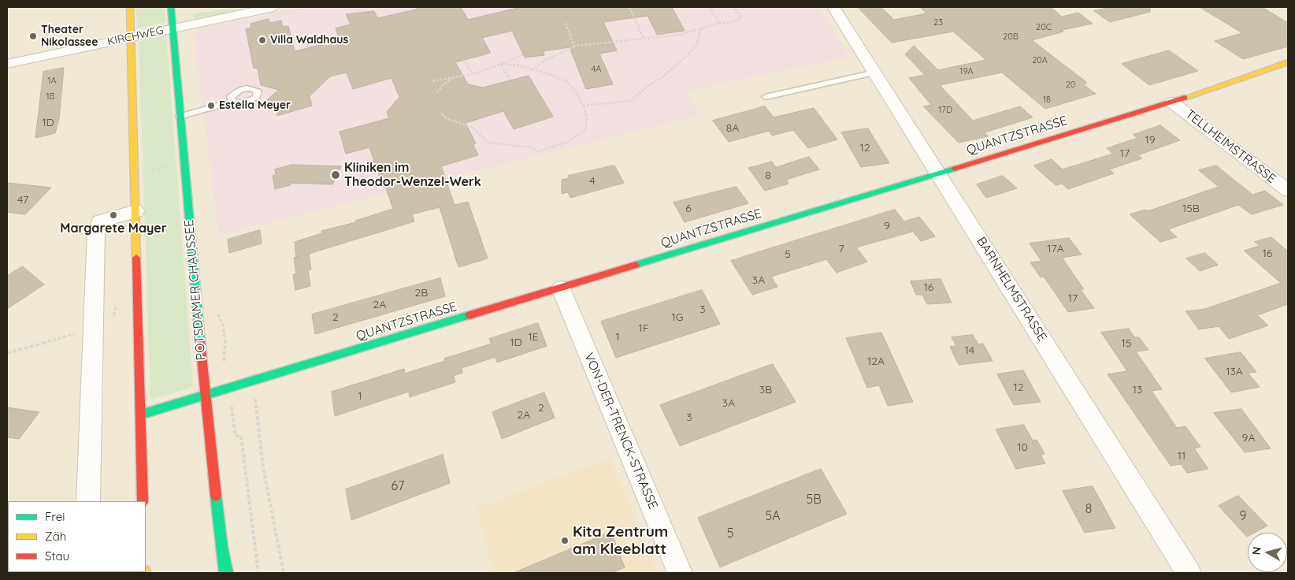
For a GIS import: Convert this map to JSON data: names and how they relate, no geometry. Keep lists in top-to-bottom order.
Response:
{
  "streets": {
    "main road": ["QUANTZSTRASSE", "POTSDAMER CHAUSSEE"],
    "street": [
      "KIRCHWEG",
      "TELLHEIMSTRASSE",
      "BARNHELMSTRASSE",
      "VON-DER-TRENCK-STRASSE"
    ]
  },
  "crossings": [
    ["KIRCHWEG", "POTSDAMER CHAUSSEE"],
    ["QUANTZSTRASSE", "TELLHEIMSTRASSE"],
    ["QUANTZSTRASSE", "BARNHELMSTRASSE"],
    ["QUANTZSTRASSE", "POTSDAMER CHAUSSEE"],
    ["QUANTZSTRASSE", "VON-DER-TRENCK-STRASSE"]
  ],
  "places": [
    "Theater Nikolassee",
    "Villa Waldhaus",
    "Estella Meyer",
    "Kliniken im Theodor-Wenzel-Werk",
    "Margarete Mayer",
    "Kita Zentrum am Kleeblatt"
  ],
  "house_numbers": [
    "23",
    "20C",
    "20B",
    "20A",
    "4A",
    "19A",
    "1A",
    "20",
    "1B",
    "18",
    "17D",
    "1D",
    "8A",
    "19",
    "12",
    "17",
    "8",
    "4",
    "47",
    "6",
    "15B",
    "9",
    "7",
    "17A",
    "16",
    "5",
    "3A",
    "16",
    "2B",
    "17",
    "2A",
    "3",
    "2",
    "1G",
    "1F",
    "1E",
    "1",
    "1D",
    "15",
    "14",
    "12A",
    "13A",
    "12",
    "3B",
    "13",
    "1",
    "3A",
    "2",
    "2A",
    "3",
    "9A",
    "10",
    "11",
    "67",
    "5B",
    "8",
    "5A",
    "9",
    "5"
  ],
  "legend": ["Frei", "Zäh", "Stau"],
  "north": "left"
}
